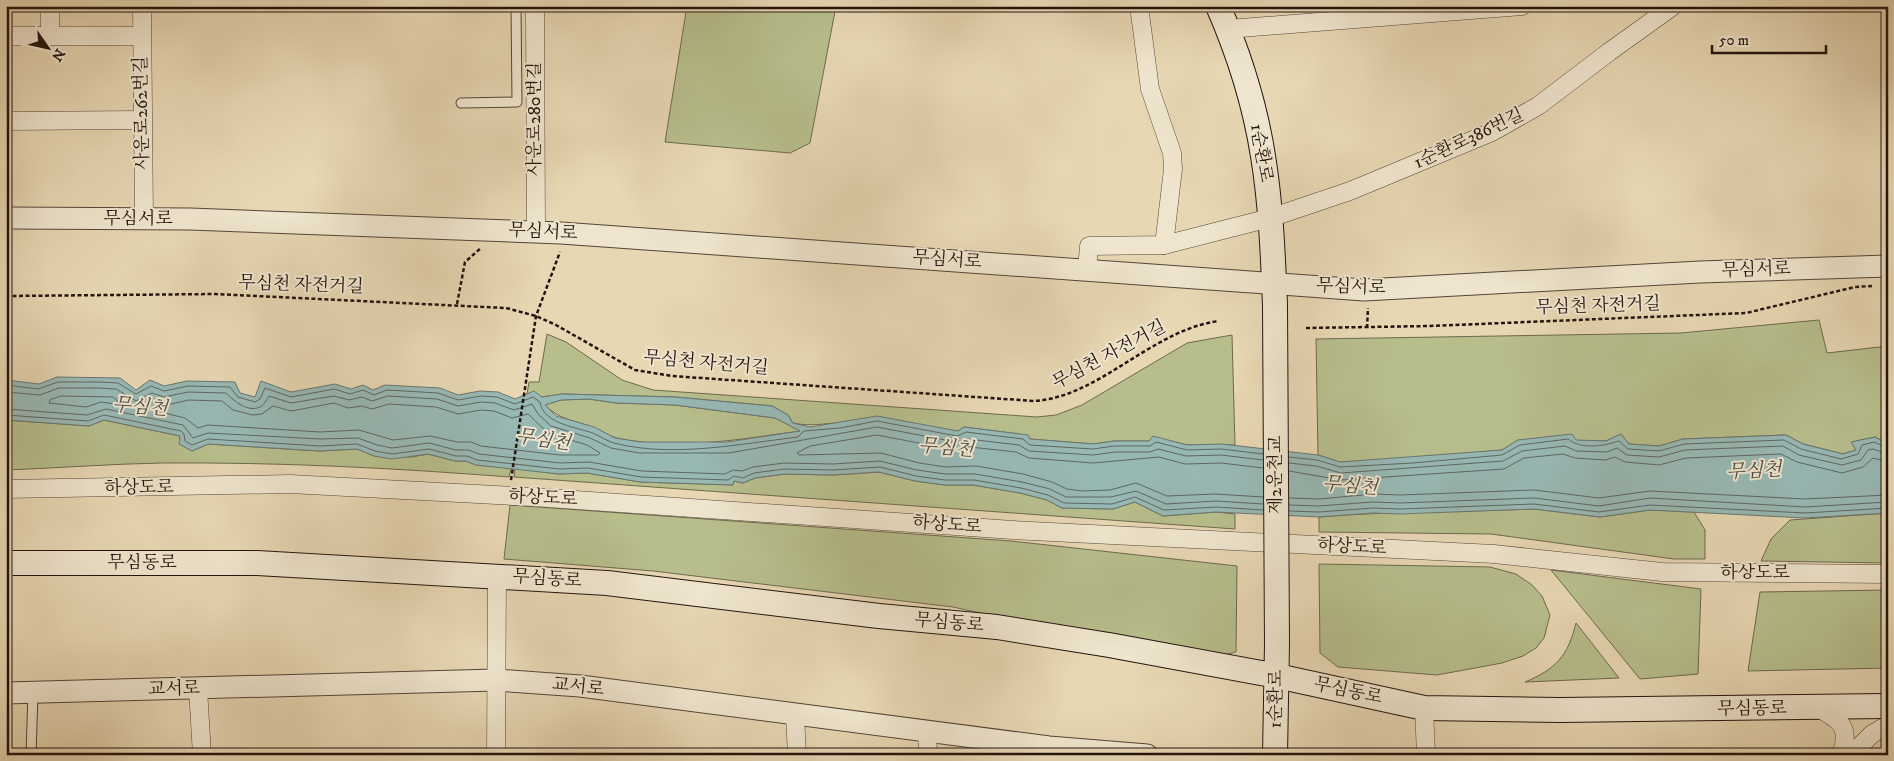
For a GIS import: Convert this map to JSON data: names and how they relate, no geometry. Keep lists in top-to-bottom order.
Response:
{
  "streets": {
    "main road": ["1순환로", "제2운천교", "무심동로"],
    "street": [
      "사운로262번길",
      "사운로280번길",
      "1순환로386번길",
      "무심서로",
      "하상도로",
      "교서로"
    ],
    "path": ["무심천 자전거길"]
  },
  "crossings": [
    ["사운로262번길", "무심서로"],
    ["사운로280번길", "무심서로"],
    ["1순환로386번길", "1순환로"],
    ["1순환로386번길", "무심서로"],
    ["1순환로", "무심서로"],
    ["1순환로", "제2운천교"],
    ["1순환로", "무심동로"],
    ["무심서로", "제2운천교"]
  ],
  "water": ["무심천"],
  "scale_bar": "50 m",
  "north": "bottom right"
}
